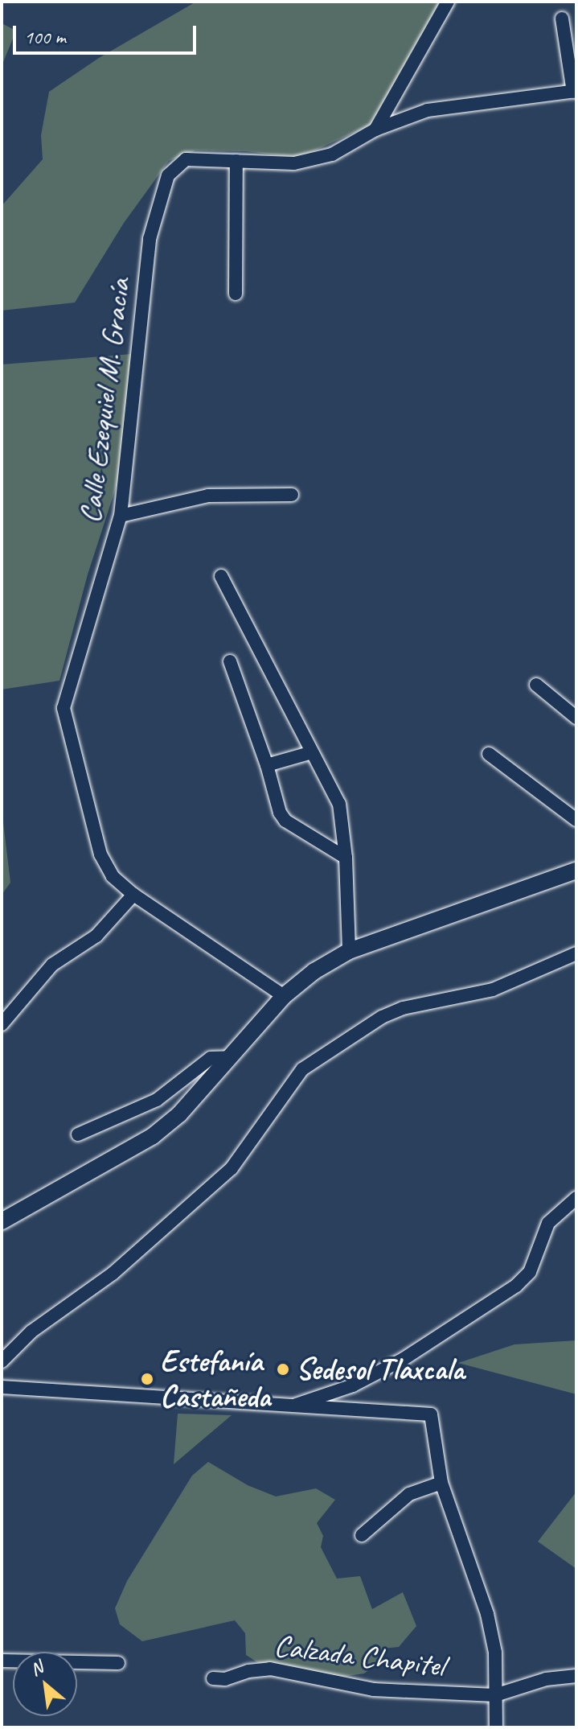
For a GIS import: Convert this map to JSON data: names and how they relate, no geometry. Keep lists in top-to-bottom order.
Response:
{
  "streets": {
    "street": ["Calle Ezequiel M. Gracía", "Calzada Chapitel"]
  },
  "places": ["Sedesol Tlaxcala", "Estefanía Castañeda"],
  "scale_bar": "100 m",
  "north": "top left"
}
